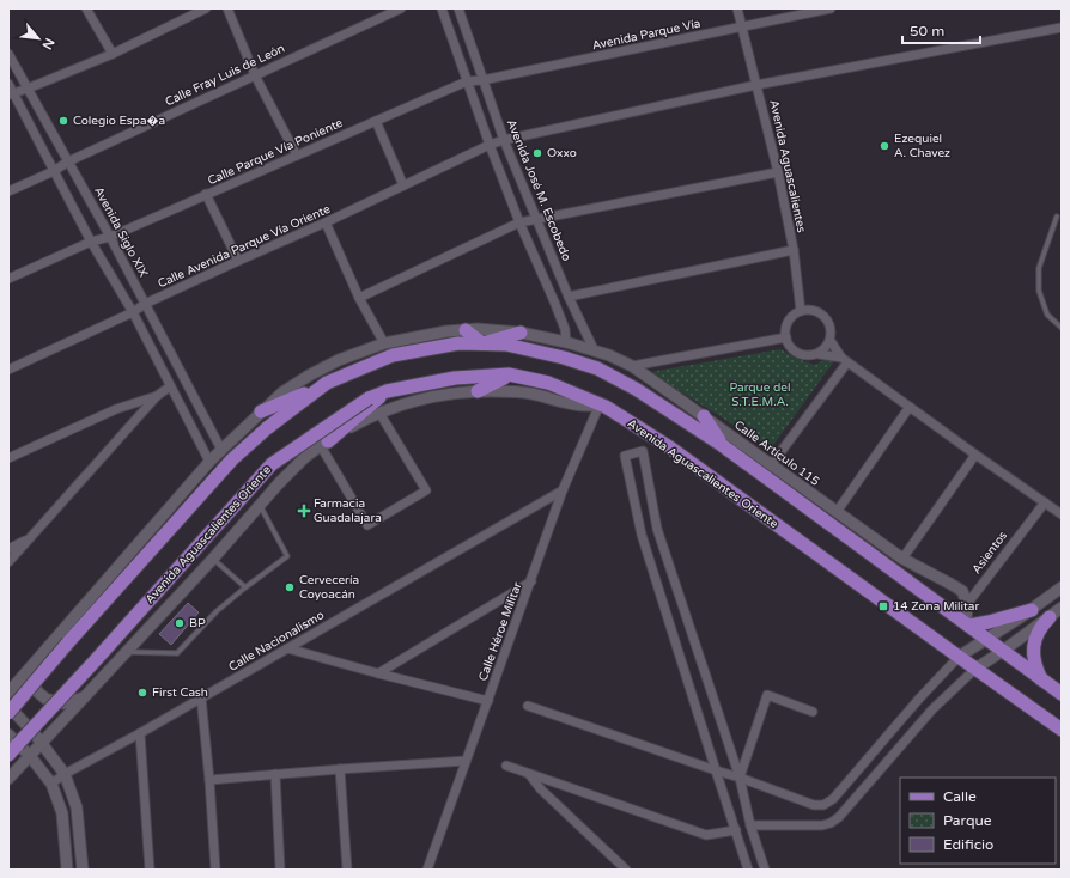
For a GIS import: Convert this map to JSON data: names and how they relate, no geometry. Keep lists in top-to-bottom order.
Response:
{
  "streets": {
    "main road": ["Avenida Aguascalientes Oriente"],
    "street": [
      "Avenida Parque Vía",
      "Calle Fray Luis de León",
      "Calle Parque Vía Poniente",
      "Avenida Aguascalientes",
      "Avenida José M. Escobedo",
      "Avenida Siglo XIX",
      "Calle Avenida Parque Vía Oriente",
      "Calle Artículo 115",
      "Asientos",
      "Calle Héroe Militar",
      "Calle Nacionalismo"
    ]
  },
  "crossings": [
    ["Avenida Parque Vía", "Calle Parque Vía Poniente"],
    ["Avenida Parque Vía", "Avenida Aguascalientes"],
    ["Avenida Parque Vía", "Avenida José M. Escobedo"],
    ["Calle Fray Luis de León", "Avenida Siglo XIX"],
    ["Calle Parque Vía Poniente", "Avenida Siglo XIX"],
    ["Avenida Aguascalientes", "Calle Avenida Parque Vía Oriente"],
    ["Avenida José M. Escobedo", "Calle Avenida Parque Vía Oriente"],
    ["Avenida José M. Escobedo", "Calle Artículo 115"],
    ["Avenida Siglo XIX", "Calle Avenida Parque Vía Oriente"],
    ["Avenida Siglo XIX", "Calle Artículo 115"],
    ["Calle Artículo 115", "Asientos"],
    ["Avenida Aguascalientes Oriente", "Calle Héroe Militar"],
    ["Calle Héroe Militar", "Calle Nacionalismo"]
  ],
  "parks": ["Parque del S.T.E.M.A."],
  "places": {
    "other": [
      "Colegio Espa�a",
      "Ezequiel A. Chavez",
      "Oxxo",
      "Cervecería Coyoacán",
      "BP",
      "First Cash"
    ],
    "health": ["Farmacia Guadalajara"],
    "transit": ["14 Zona Militar"]
  },
  "legend": ["Calle", "Parque", "Edificio"],
  "scale_bar": "50 m",
  "north": "bottom right"
}
